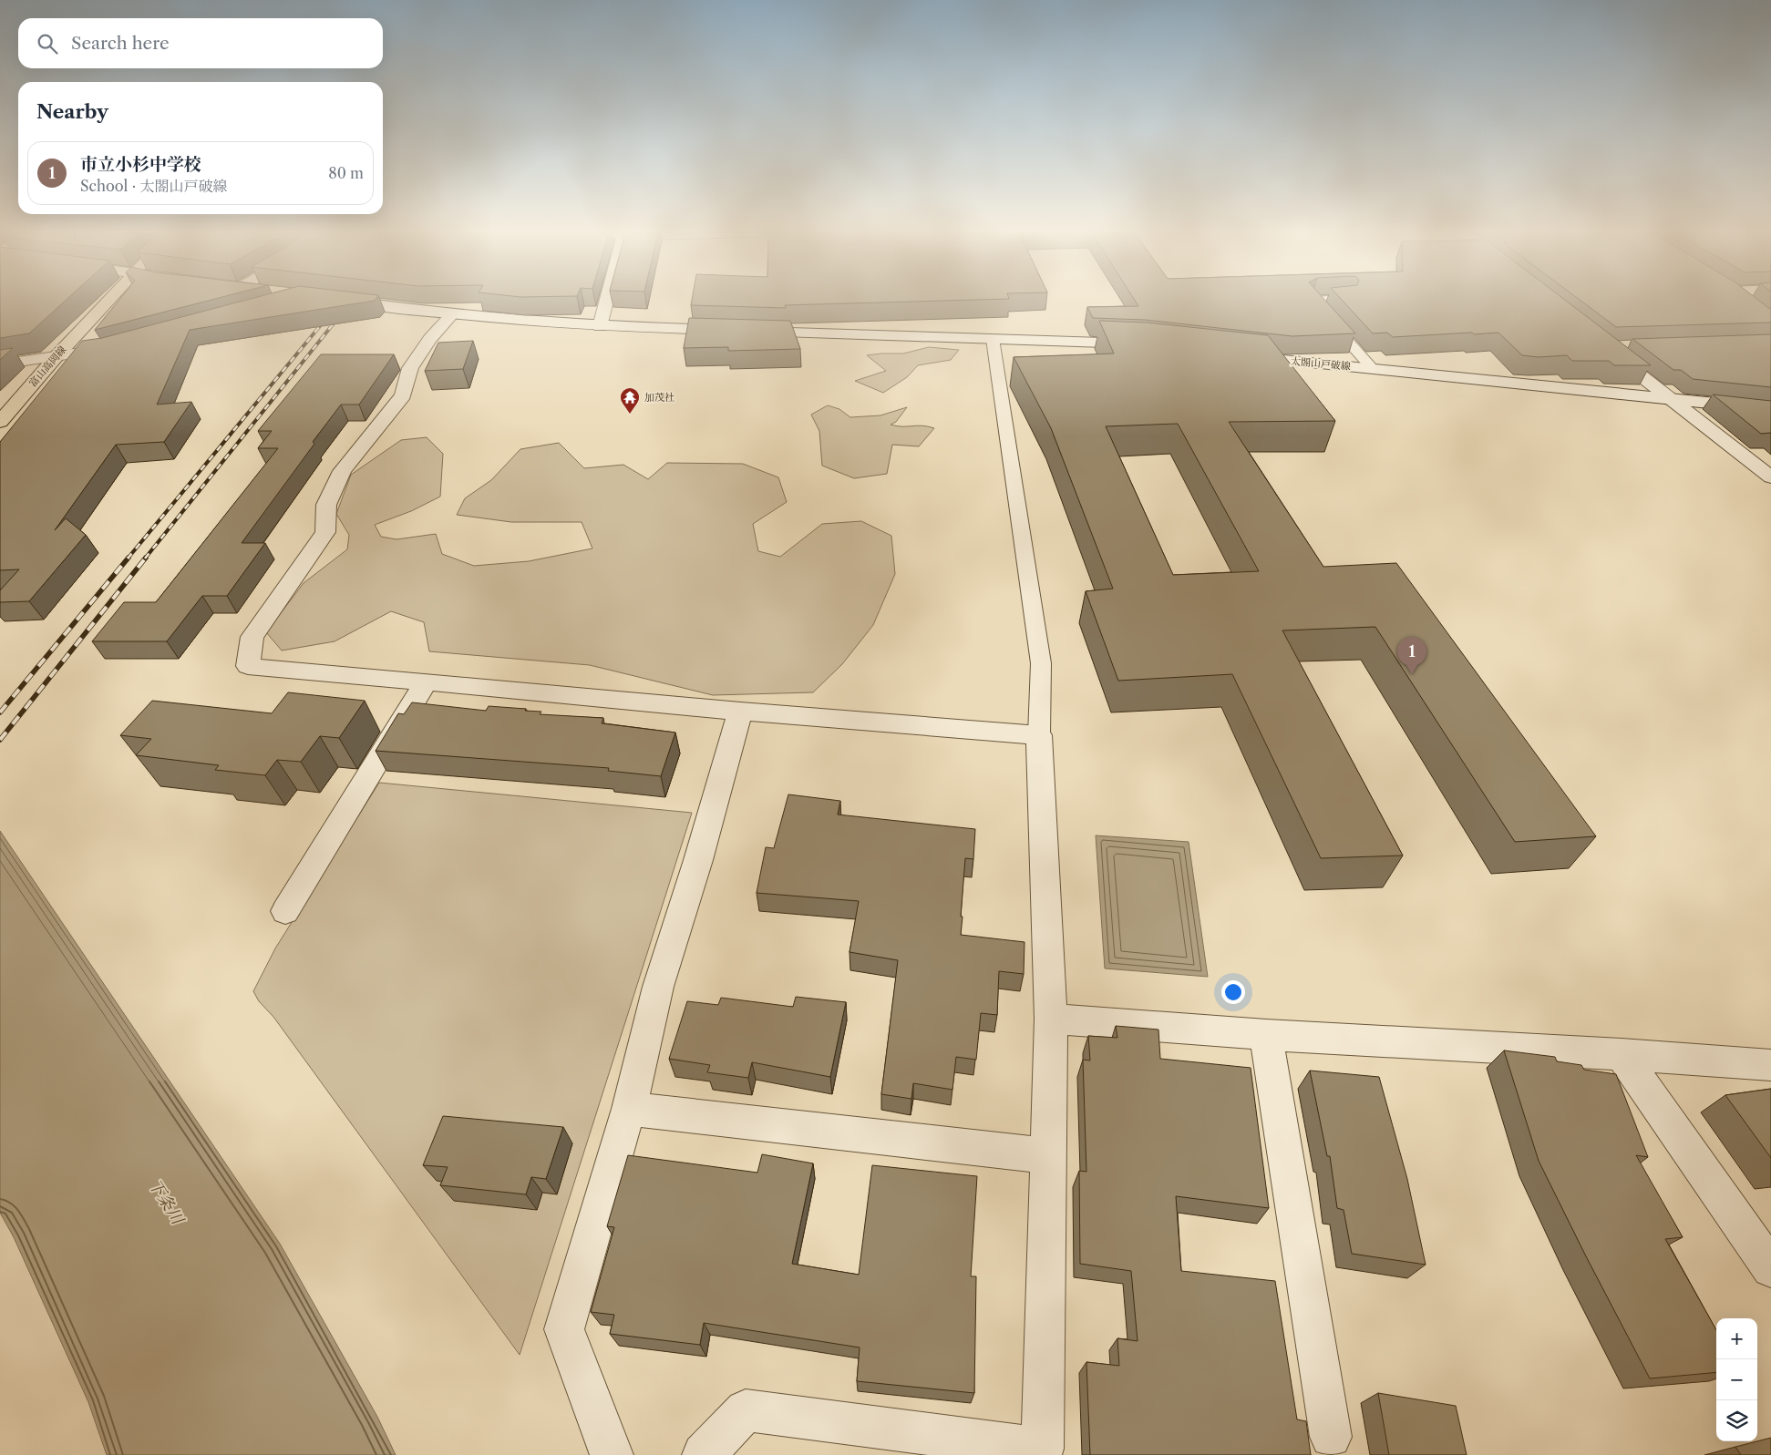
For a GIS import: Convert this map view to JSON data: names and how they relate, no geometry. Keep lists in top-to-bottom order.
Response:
{
  "streets": {
    "main road": ["富山高岡線"],
    "street": ["太閤山戸破線"]
  },
  "water": ["下条川"],
  "places": {
    "temple": ["加茂社"]
  },
  "page": {
    "search": "Search here",
    "heading": "Nearby",
    "list": [
      {
        "mark": "1",
        "name": "市立小杉中学校",
        "note": "School · 太閤山戸破線",
        "value": "80 m"
      }
    ],
    "pins": "1",
    "map_buttons": ["+", "−"]
  }
}
